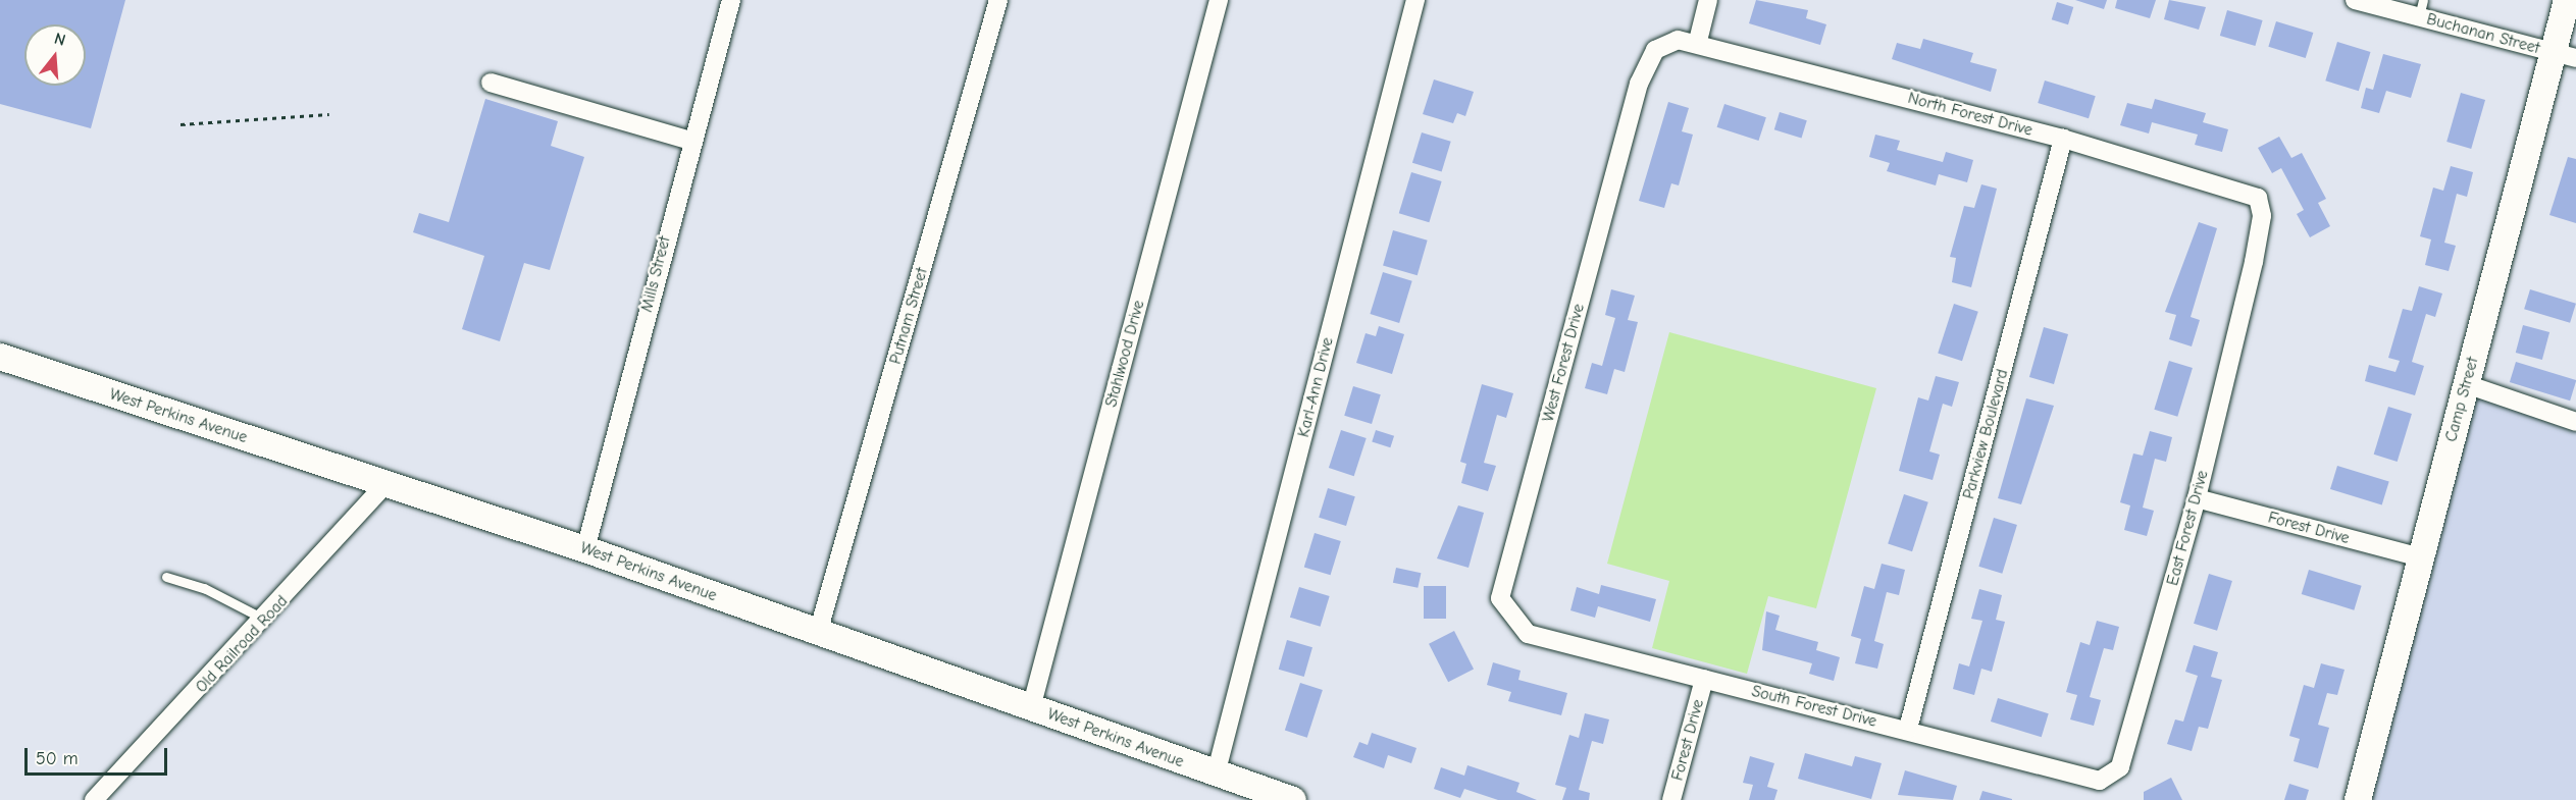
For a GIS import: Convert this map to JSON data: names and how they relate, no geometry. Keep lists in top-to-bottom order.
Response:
{
  "streets": {
    "main road": ["Camp Street", "West Perkins Avenue"],
    "street": [
      "Buchanan Street",
      "North Forest Drive",
      "Mills Street",
      "Putnam Street",
      "Stahlwood Drive",
      "West Forest Drive",
      "Karl-Ann Drive",
      "Parkview Boulevard",
      "East Forest Drive",
      "Forest Drive",
      "Old Railroad Road",
      "South Forest Drive"
    ]
  },
  "crossings": [
    ["Buchanan Street", "Camp Street"],
    ["North Forest Drive", "West Forest Drive"],
    ["North Forest Drive", "Parkview Boulevard"],
    ["North Forest Drive", "East Forest Drive"],
    ["Mills Street", "West Perkins Avenue"],
    ["Putnam Street", "West Perkins Avenue"],
    ["Stahlwood Drive", "West Perkins Avenue"],
    ["West Forest Drive", "South Forest Drive"],
    ["Karl-Ann Drive", "West Perkins Avenue"],
    ["Camp Street", "Forest Drive"],
    ["West Perkins Avenue", "Old Railroad Road"],
    ["Parkview Boulevard", "South Forest Drive"],
    ["East Forest Drive", "Forest Drive"],
    ["East Forest Drive", "South Forest Drive"],
    ["Forest Drive", "South Forest Drive"]
  ],
  "scale_bar": "50 m",
  "north": "top"
}
